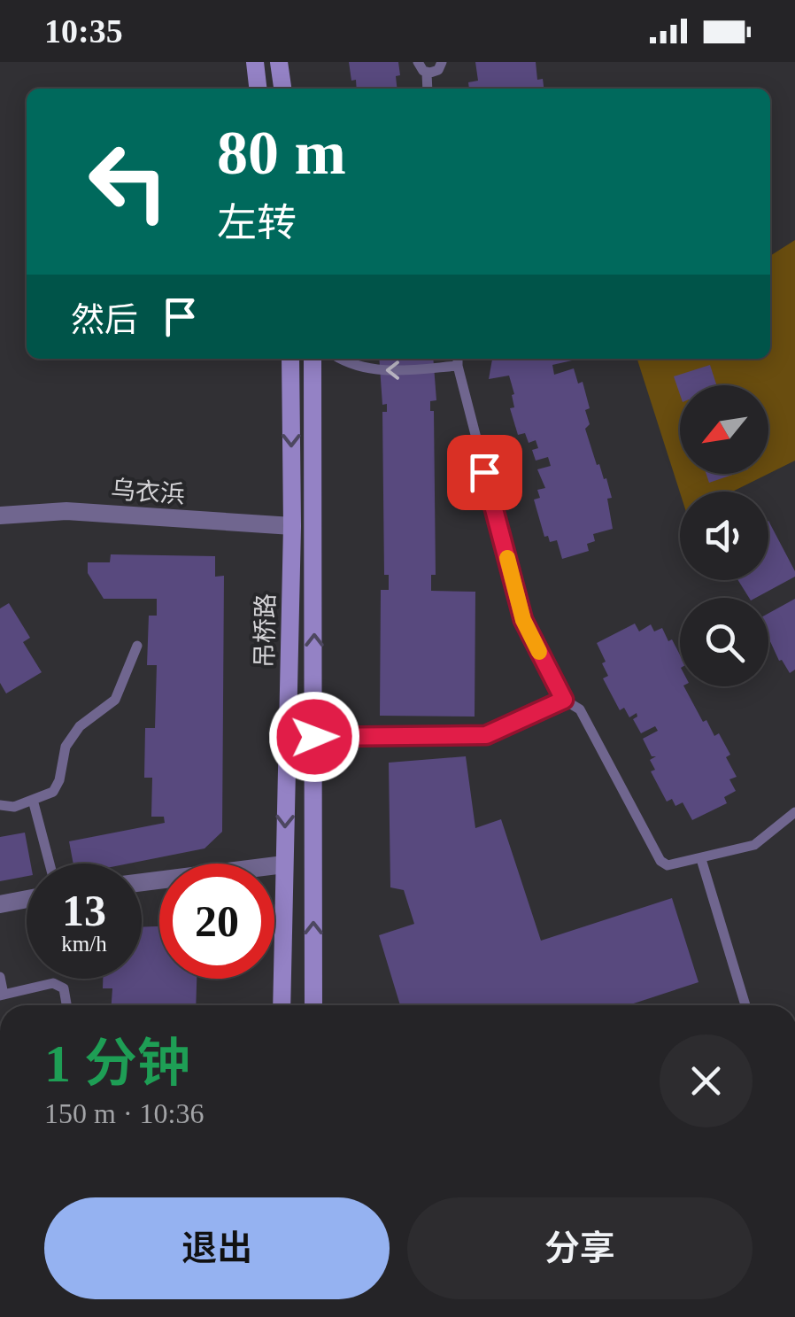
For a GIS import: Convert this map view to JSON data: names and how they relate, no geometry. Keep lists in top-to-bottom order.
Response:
{
  "streets": {
    "main road": ["吊桥路"],
    "street": ["乌衣浜"]
  },
  "crossings": [
    ["乌衣浜", "吊桥路"]
  ],
  "north": "bottom left",
  "page": {
    "status": "10:35",
    "turn": ["80 m", "左转"],
    "then": "然后",
    "speed": "13 km/h",
    "limit": "20",
    "heading": ["1 分钟", "150 m · 10:36"],
    "buttons": ["退出", "分享"]
  }
}
